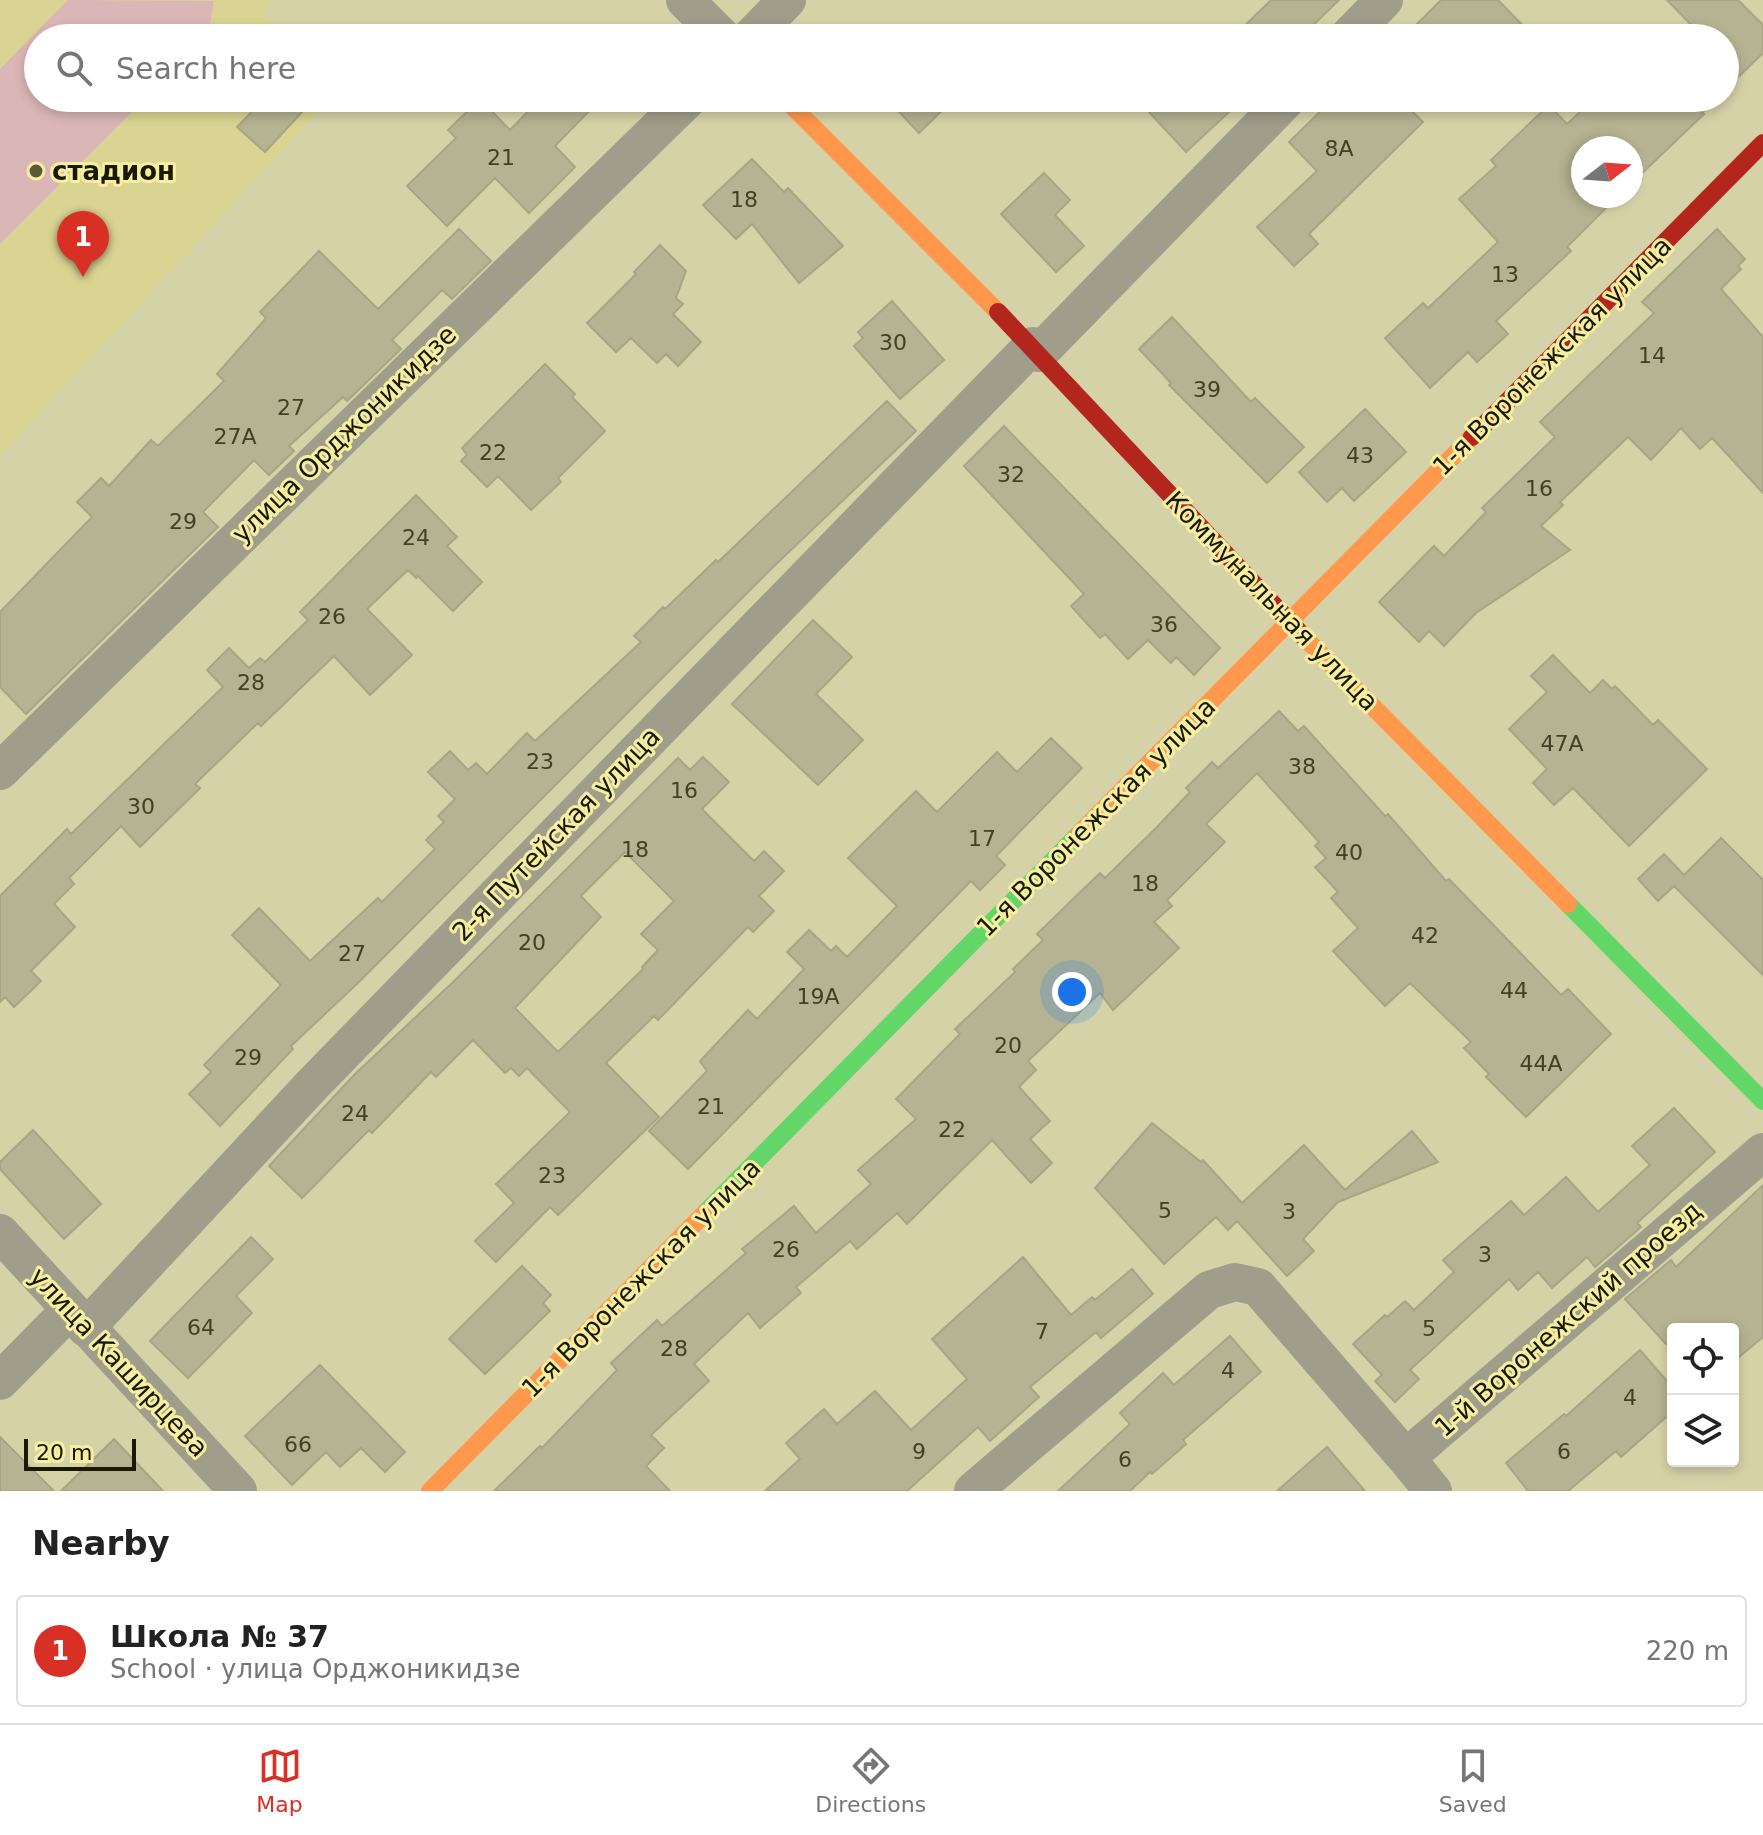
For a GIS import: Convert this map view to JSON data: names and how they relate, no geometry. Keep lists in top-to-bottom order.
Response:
{
  "streets": {
    "street": [
      "1-я Воронежская улица",
      "улица Орджоникидзе",
      "Коммунальная улица",
      "2-я Путейская улица",
      "1-й Воронежский проезд",
      "улица Каширцева"
    ]
  },
  "crossings": [
    ["1-я Воронежская улица", "Коммунальная улица"],
    ["Коммунальная улица", "2-я Путейская улица"],
    ["2-я Путейская улица", "улица Каширцева"]
  ],
  "places": ["стадион"],
  "house_numbers": [
    "8А",
    "21",
    "18",
    "13",
    "30",
    "14",
    "39",
    "27",
    "27А",
    "22",
    "43",
    "32",
    "16",
    "29",
    "24",
    "26",
    "36",
    "28",
    "47А",
    "23",
    "38",
    "16",
    "30",
    "17",
    "18",
    "40",
    "18",
    "42",
    "20",
    "27",
    "44",
    "19А",
    "20",
    "29",
    "44А",
    "21",
    "24",
    "22",
    "23",
    "5",
    "3",
    "26",
    "3",
    "64",
    "5",
    "7",
    "28",
    "4",
    "4",
    "66",
    "9",
    "6",
    "6"
  ],
  "scale_bar": "20 m",
  "north": "right",
  "page": {
    "search": "Search here",
    "pins": "1",
    "scale": "20 m",
    "heading": "Nearby",
    "list": [
      {
        "mark": "1",
        "name": "Школа № 37",
        "note": "School · улица Орджоникидзе",
        "value": "220 m"
      }
    ],
    "nav": ["Map", "Directions", "Saved"]
  }
}
